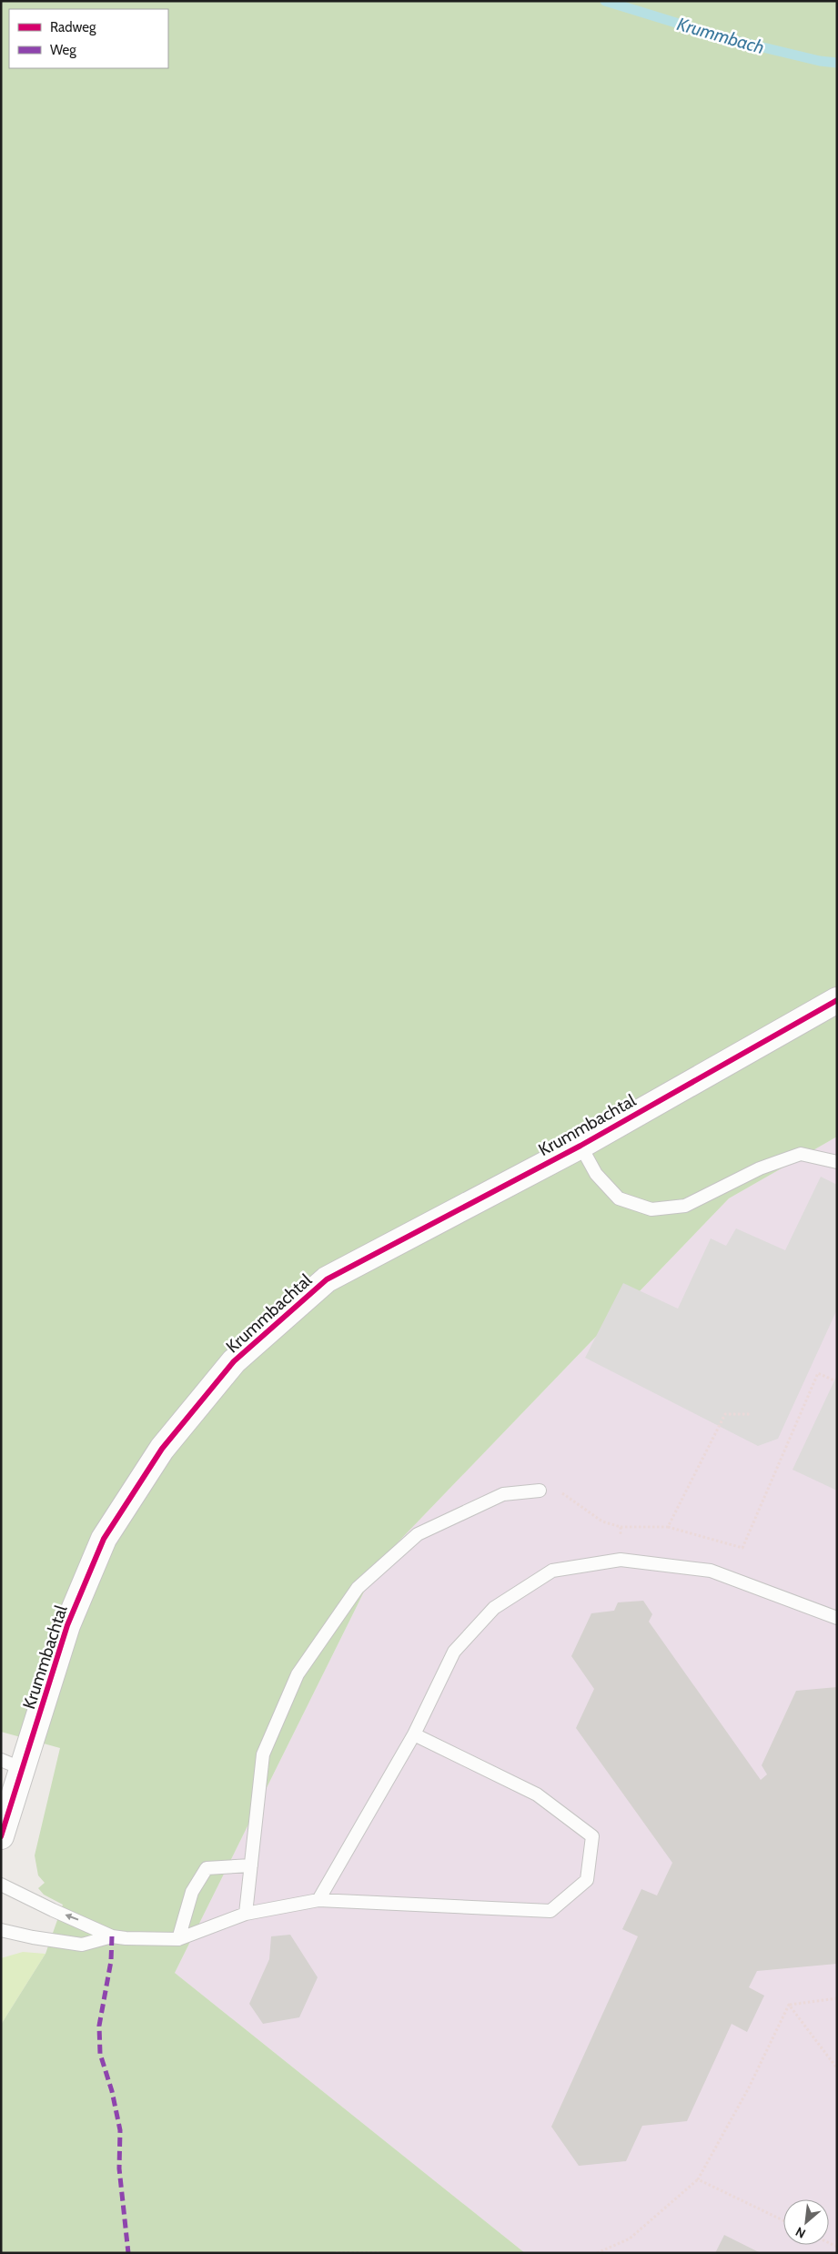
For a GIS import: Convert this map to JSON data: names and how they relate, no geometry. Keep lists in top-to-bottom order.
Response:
{
  "streets": {
    "street": ["Krummbachtal"]
  },
  "water": ["Krummbach"],
  "legend": ["Radweg", "Weg"],
  "north": "bottom left"
}
